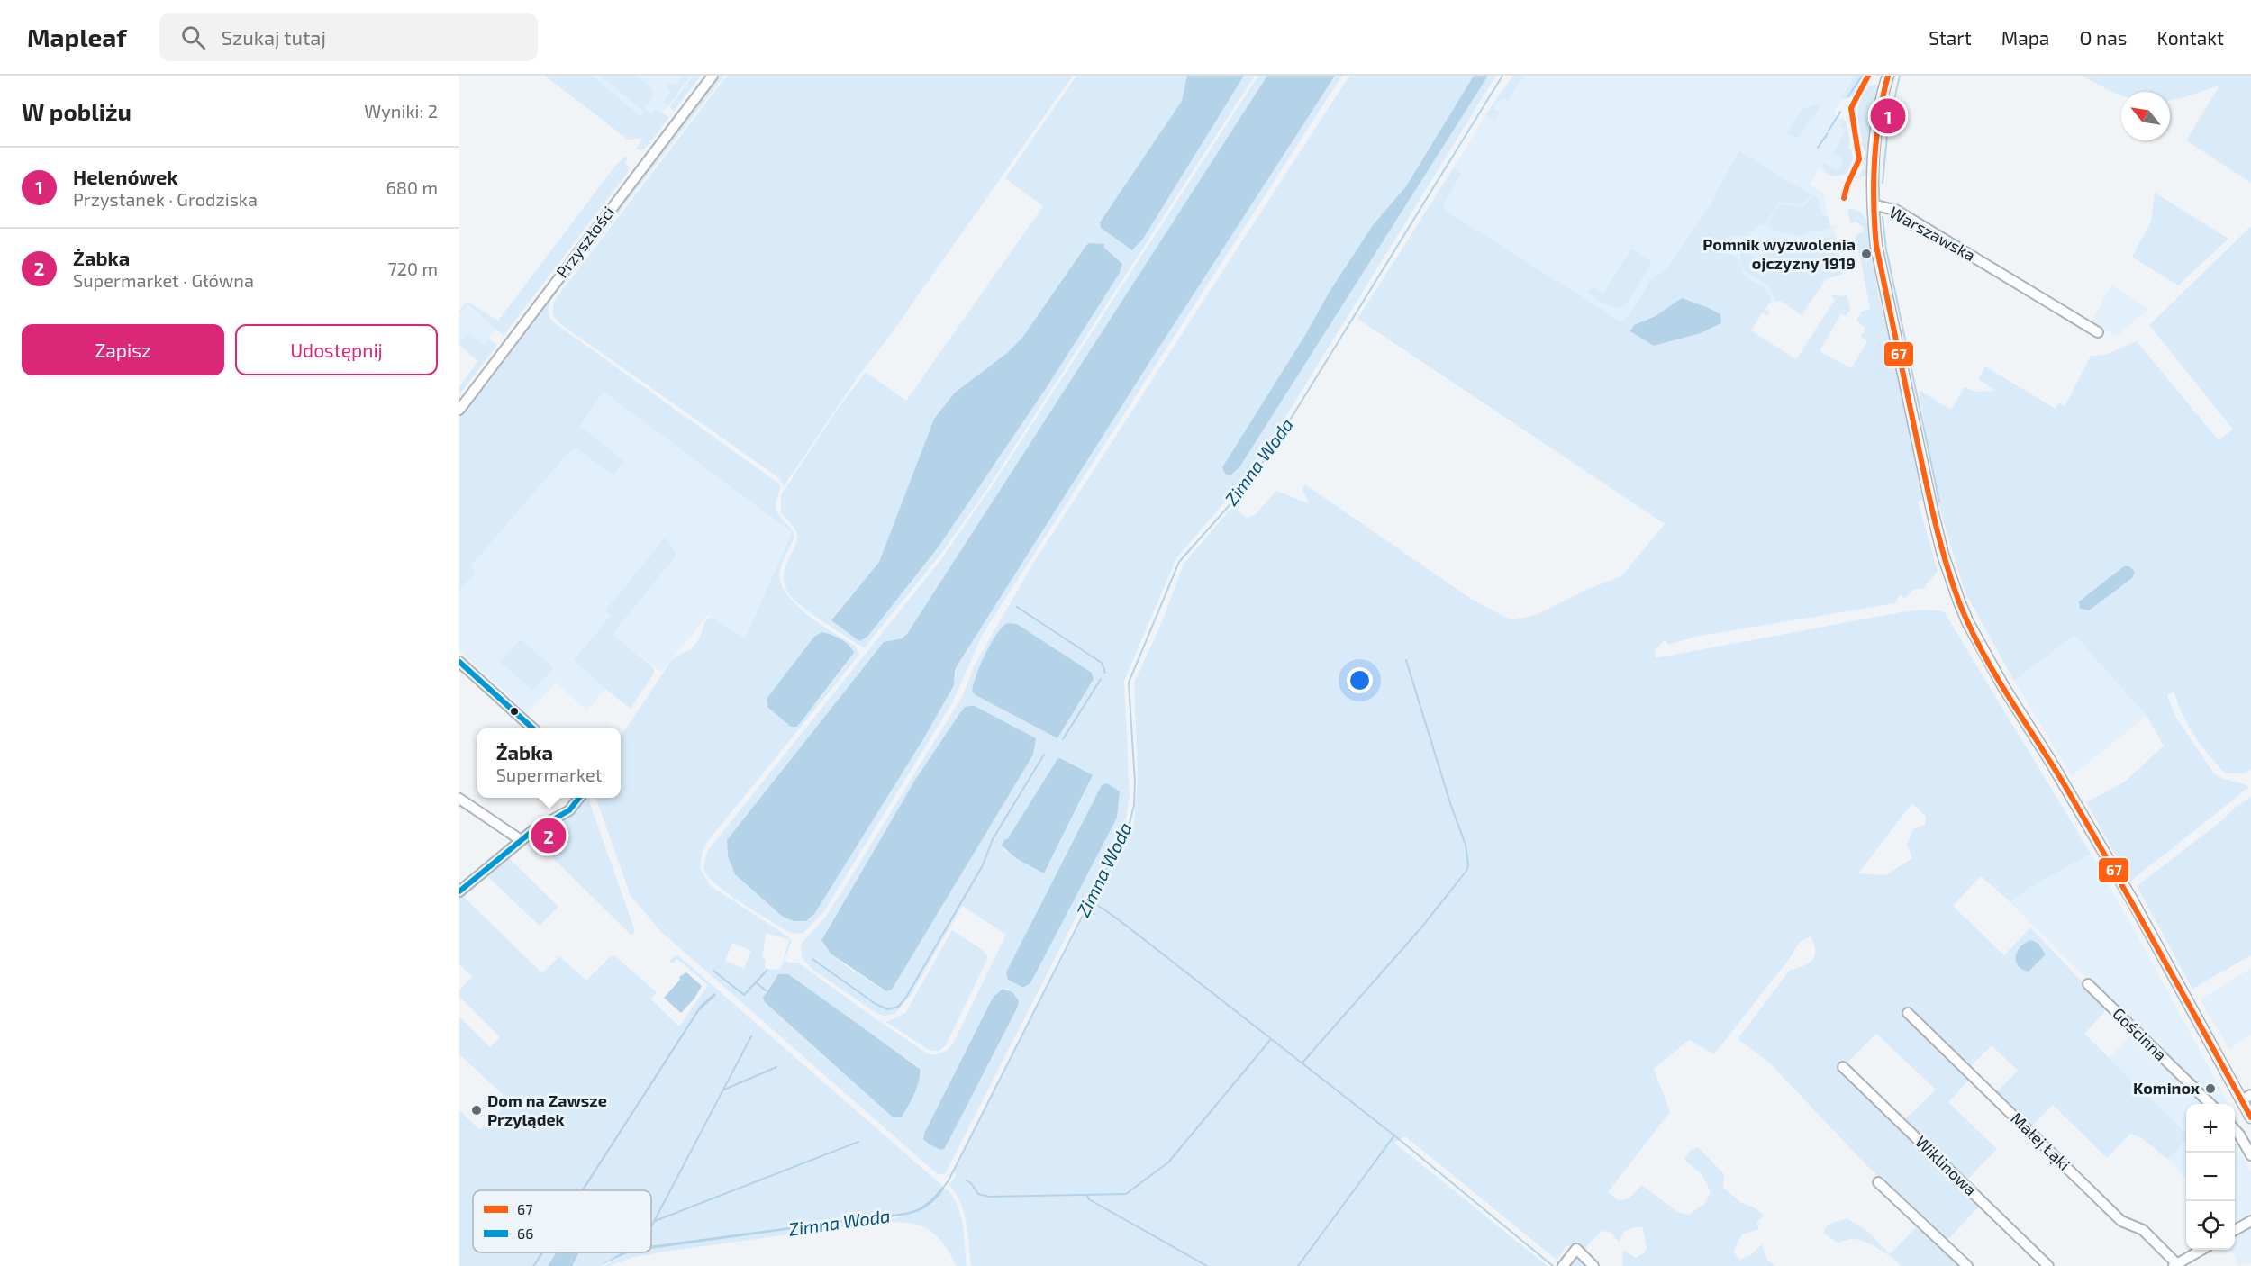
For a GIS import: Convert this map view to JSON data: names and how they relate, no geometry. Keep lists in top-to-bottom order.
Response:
{
  "streets": {
    "main road": ["Warszawska"],
    "street": [
      "Przyszłości",
      "Gościnna",
      "Małej Łąki",
      "Wiklinowa"
    ]
  },
  "water": ["Zimna Woda"],
  "places": ["Pomnik wyzwolenia ojczyzny 1919", "Kominox", "Dom na Zawsze Przylądek"],
  "lines": ["transit line 67", "transit line 66"],
  "legend": ["67", "66"],
  "north": "top left",
  "page": {
    "header": "Mapleaf",
    "search": "Szukaj tutaj",
    "nav": [
      "Start",
      "Mapa",
      "O nas",
      "Kontakt"
    ],
    "heading": ["W pobliżu", "Wyniki: 2"],
    "pins": ["1", "2"],
    "list": [
      {
        "mark": "1",
        "name": "Helenówek",
        "note": "Przystanek · Grodziska",
        "value": "680 m"
      },
      {
        "mark": "2",
        "name": "Żabka",
        "note": "Supermarket · Główna",
        "value": "720 m"
      }
    ],
    "buttons": ["Zapisz", "Udostępnij"],
    "popup": ["Żabka", "Supermarket"],
    "map_buttons": ["+", "−"]
  }
}
